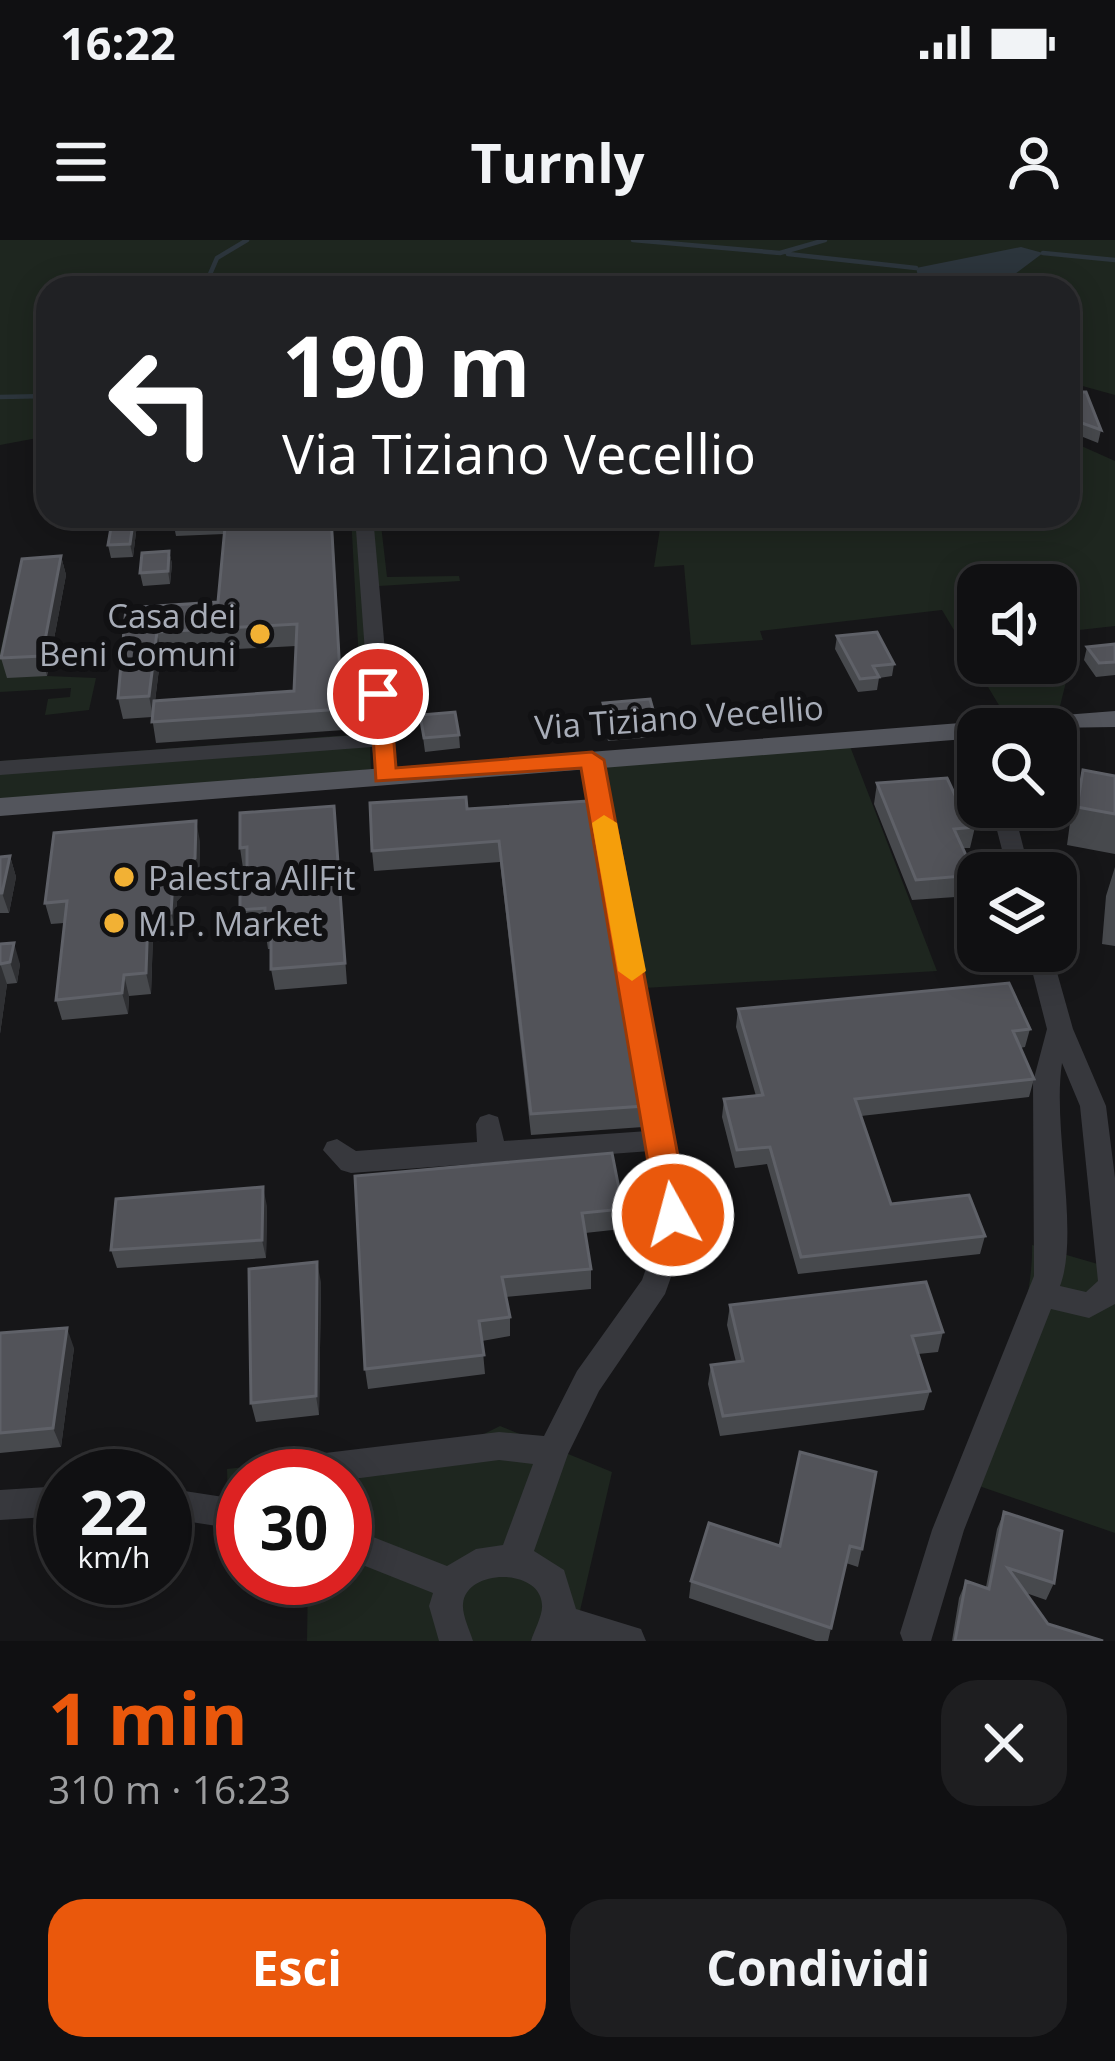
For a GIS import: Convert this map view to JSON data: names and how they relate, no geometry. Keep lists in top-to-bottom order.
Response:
{
  "streets": {
    "main road": ["Via Tiziano Vecellio"]
  },
  "places": ["Casa dei Beni Comuni", "Palestra AllFit", "M.P. Market"],
  "page": {
    "status": "16:22",
    "header": "Turnly",
    "turn": ["190 m", "Via Tiziano Vecellio"],
    "speed": "22 km/h",
    "limit": "30",
    "heading": ["1 min", "310 m · 16:23"],
    "buttons": ["Esci", "Condividi"]
  }
}
